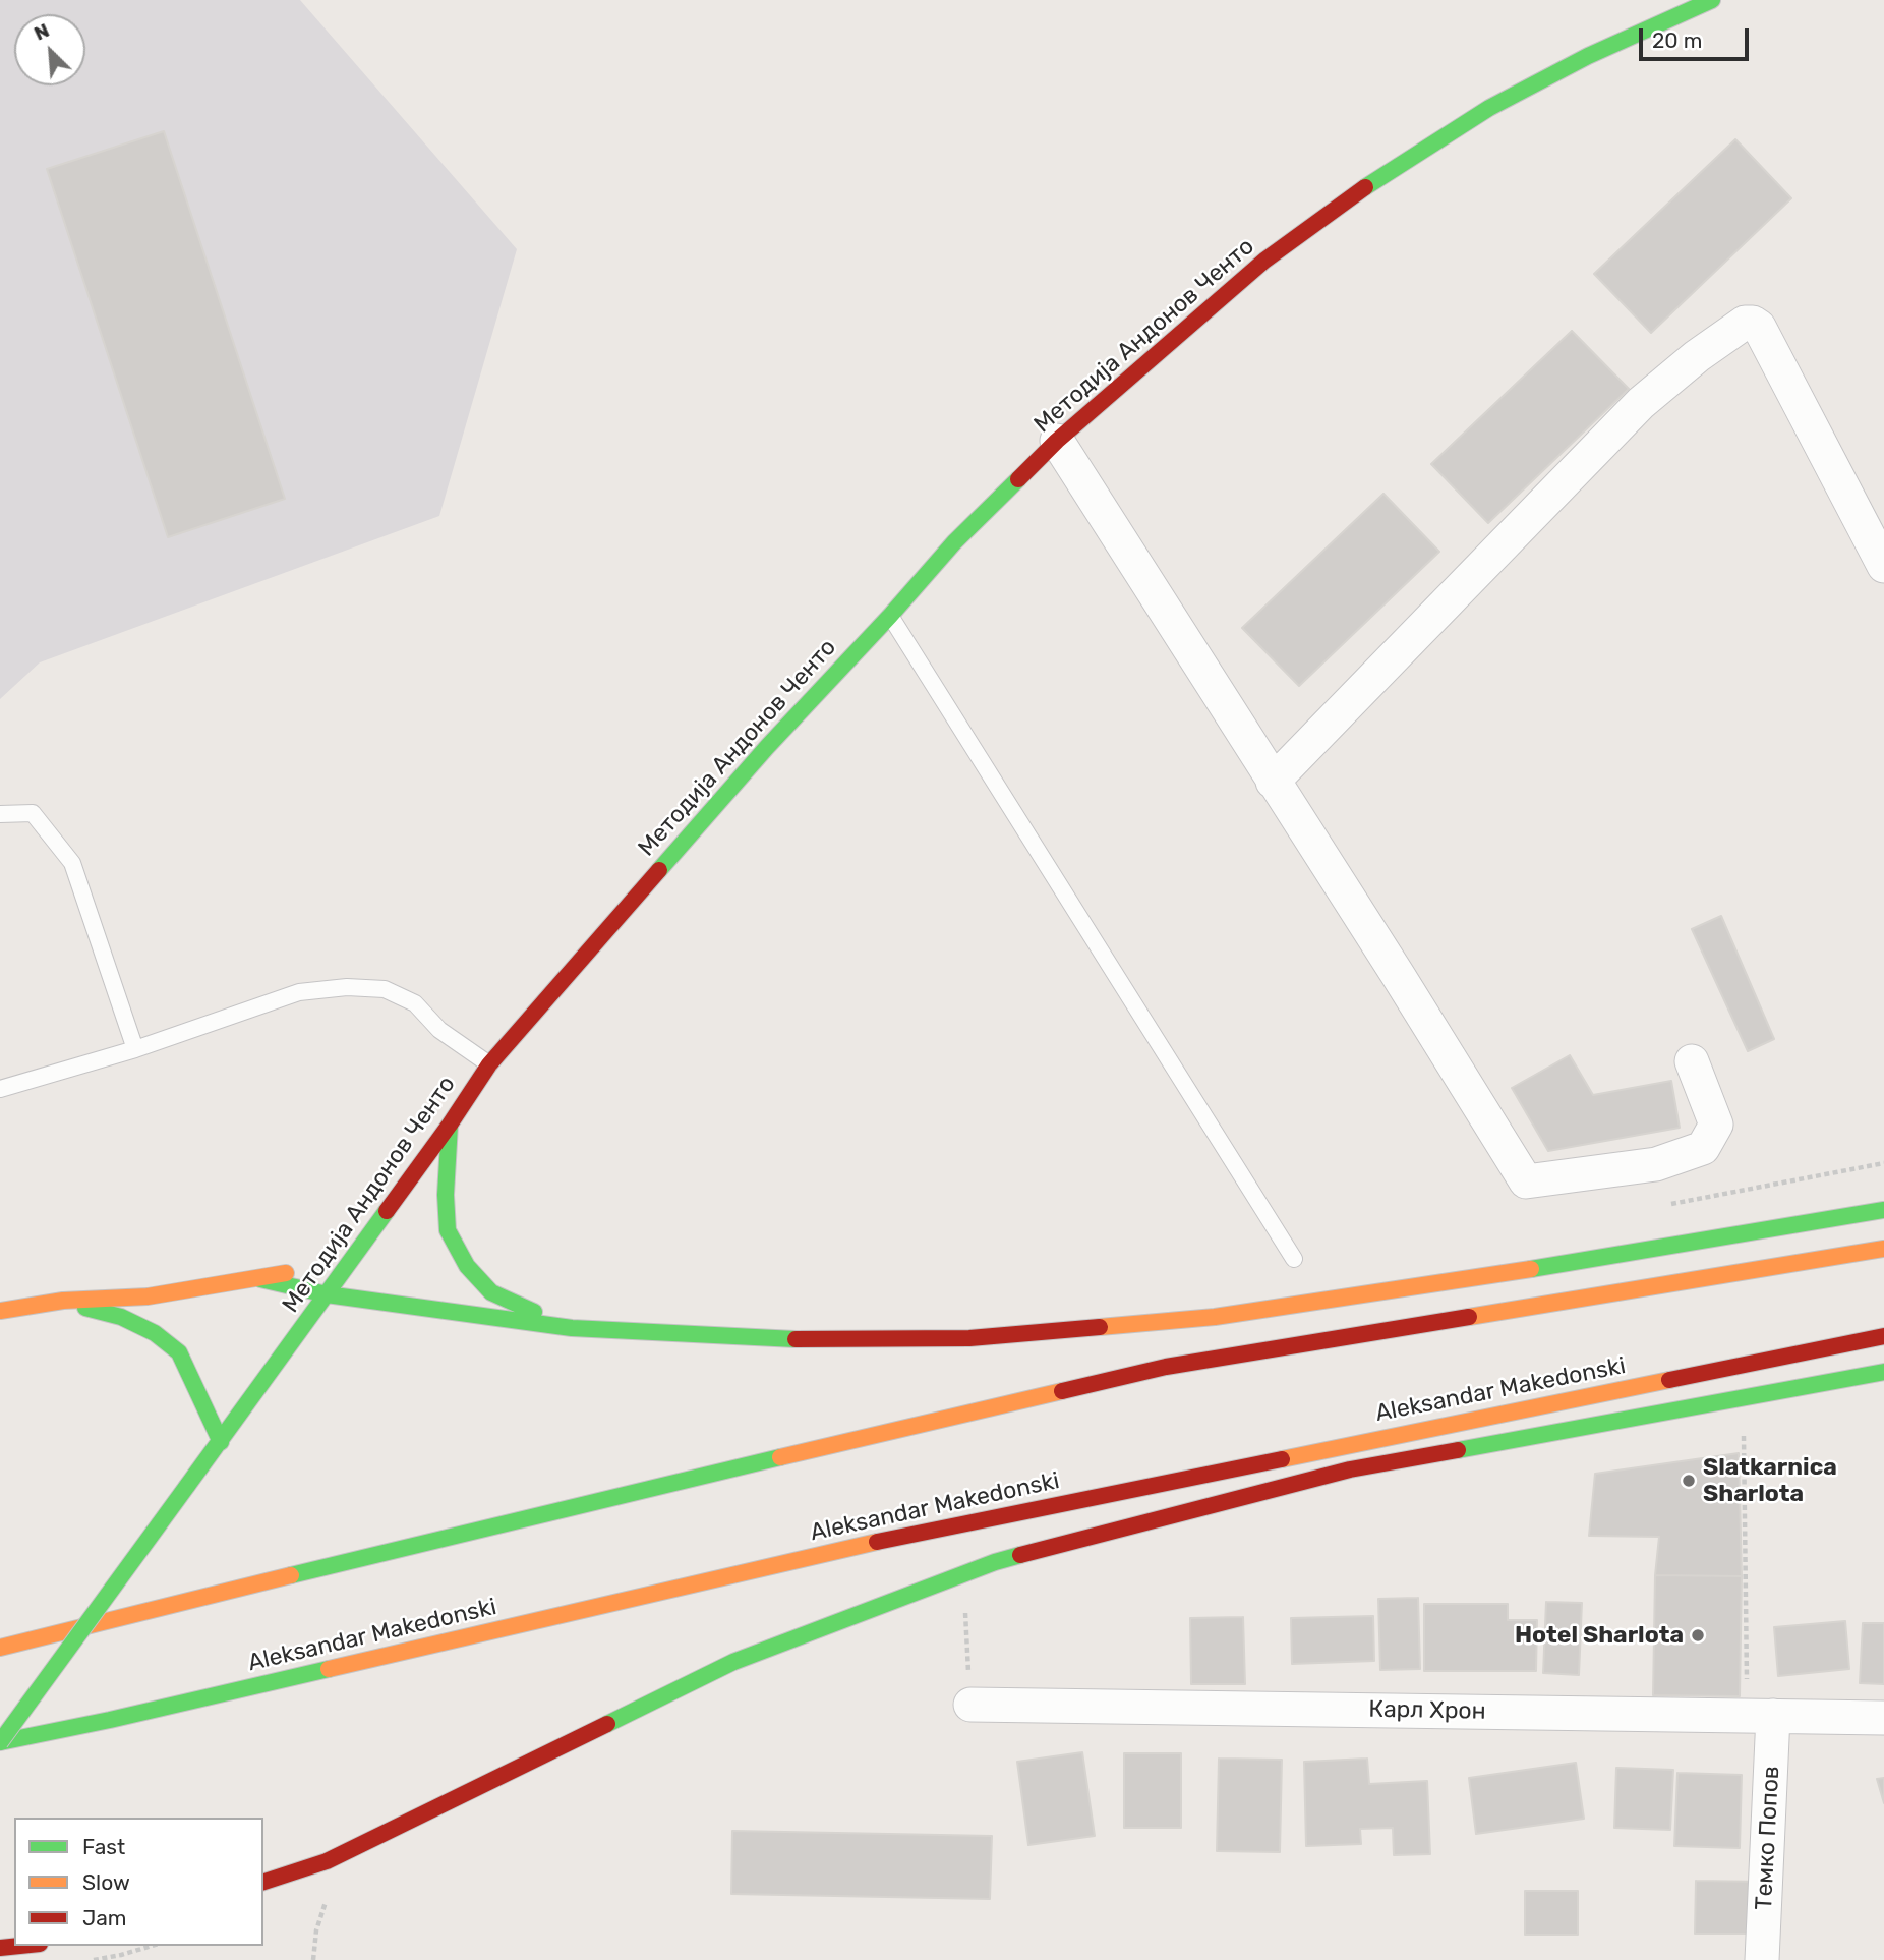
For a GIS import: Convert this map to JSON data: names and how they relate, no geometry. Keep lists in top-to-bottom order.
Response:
{
  "streets": {
    "street": [
      "Методија Андонов Ченто",
      "Aleksandar Makedonski",
      "Карл Хрон",
      "Темко Попов"
    ]
  },
  "crossings": [
    ["Методија Андонов Ченто", "Aleksandar Makedonski"],
    ["Карл Хрон", "Темко Попов"]
  ],
  "places": ["Slatkarnica Sharlota", "Hotel Sharlota"],
  "legend": ["Fast", "Slow", "Jam"],
  "scale_bar": "20 m",
  "north": "top left"
}
